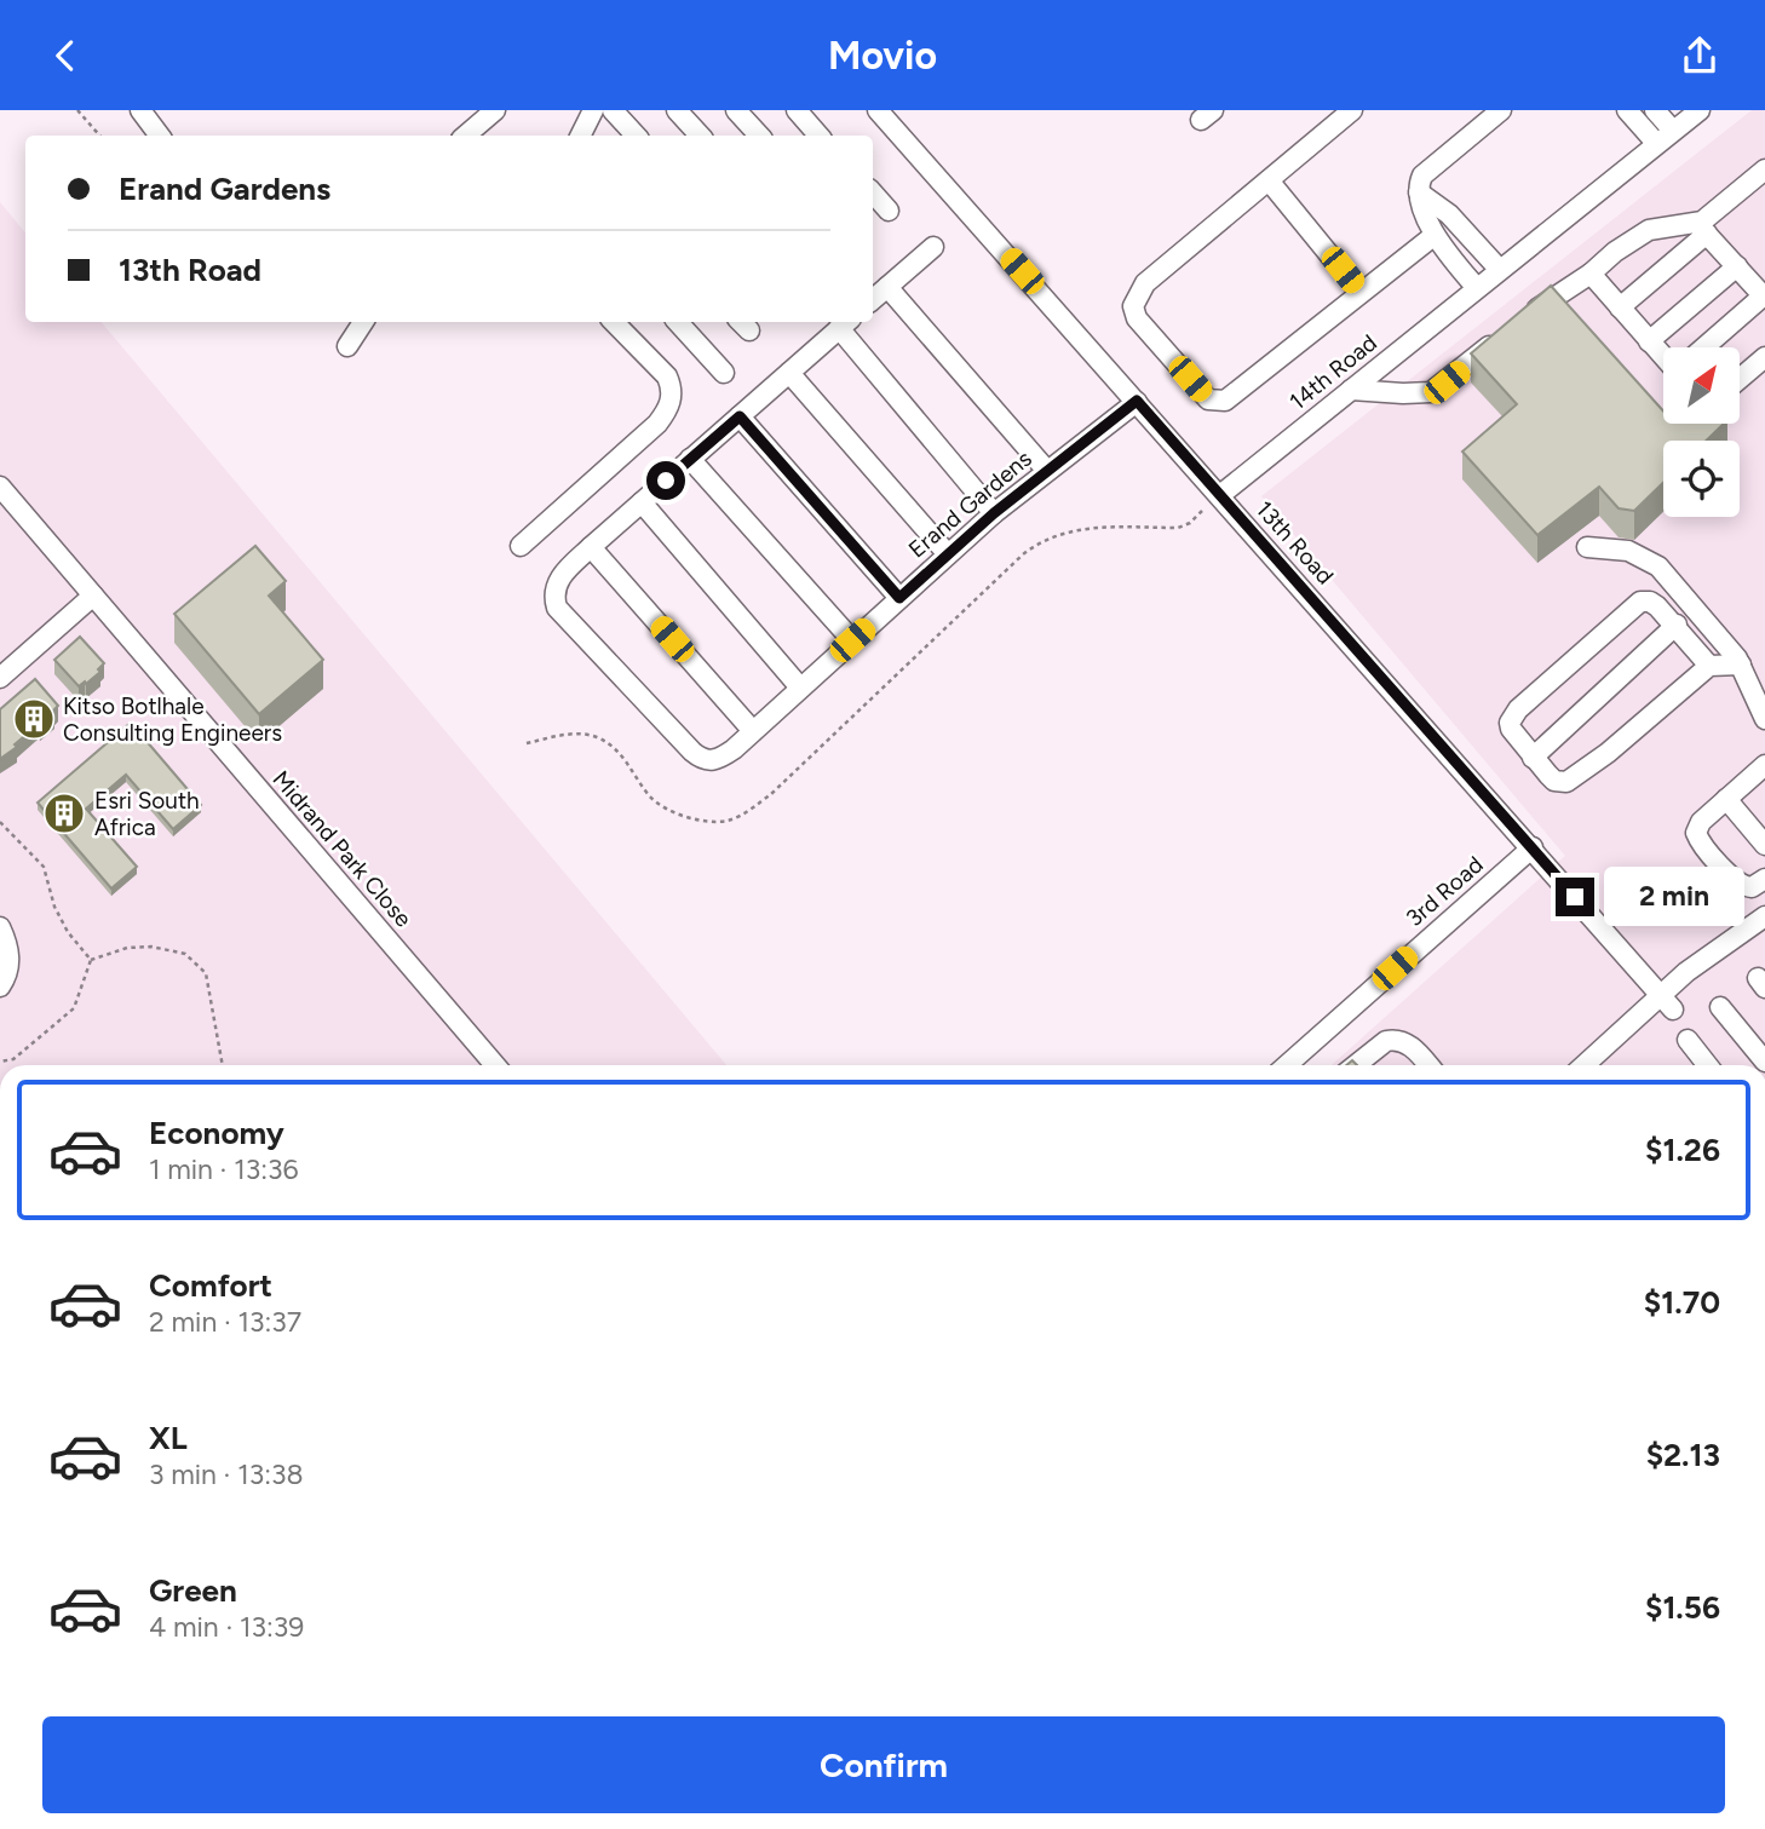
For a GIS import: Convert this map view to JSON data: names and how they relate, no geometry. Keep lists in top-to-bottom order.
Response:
{
  "streets": {
    "street": [
      "14th Road",
      "Erand Gardens",
      "13th Road",
      "Midrand Park Close",
      "3rd Road"
    ]
  },
  "crossings": [
    ["14th Road", "13th Road"],
    ["Erand Gardens", "13th Road"],
    ["13th Road", "3rd Road"]
  ],
  "places": {
    "building": ["Kitso Botlhale Consulting Engineers", "Esri South Africa"]
  },
  "north": "top right",
  "page": {
    "header": "Movio",
    "banner": ["Erand Gardens", "13th Road"],
    "bubble": "2 min",
    "list": [
      {
        "name": "Economy",
        "note": "1 min · 13:36",
        "value": "$1.26"
      },
      {
        "name": "Comfort",
        "note": "2 min · 13:37",
        "value": "$1.70"
      },
      {
        "name": "XL",
        "note": "3 min · 13:38",
        "value": "$2.13"
      },
      {
        "name": "Green",
        "note": "4 min · 13:39",
        "value": "$1.56"
      }
    ],
    "buttons": "Confirm"
  }
}
